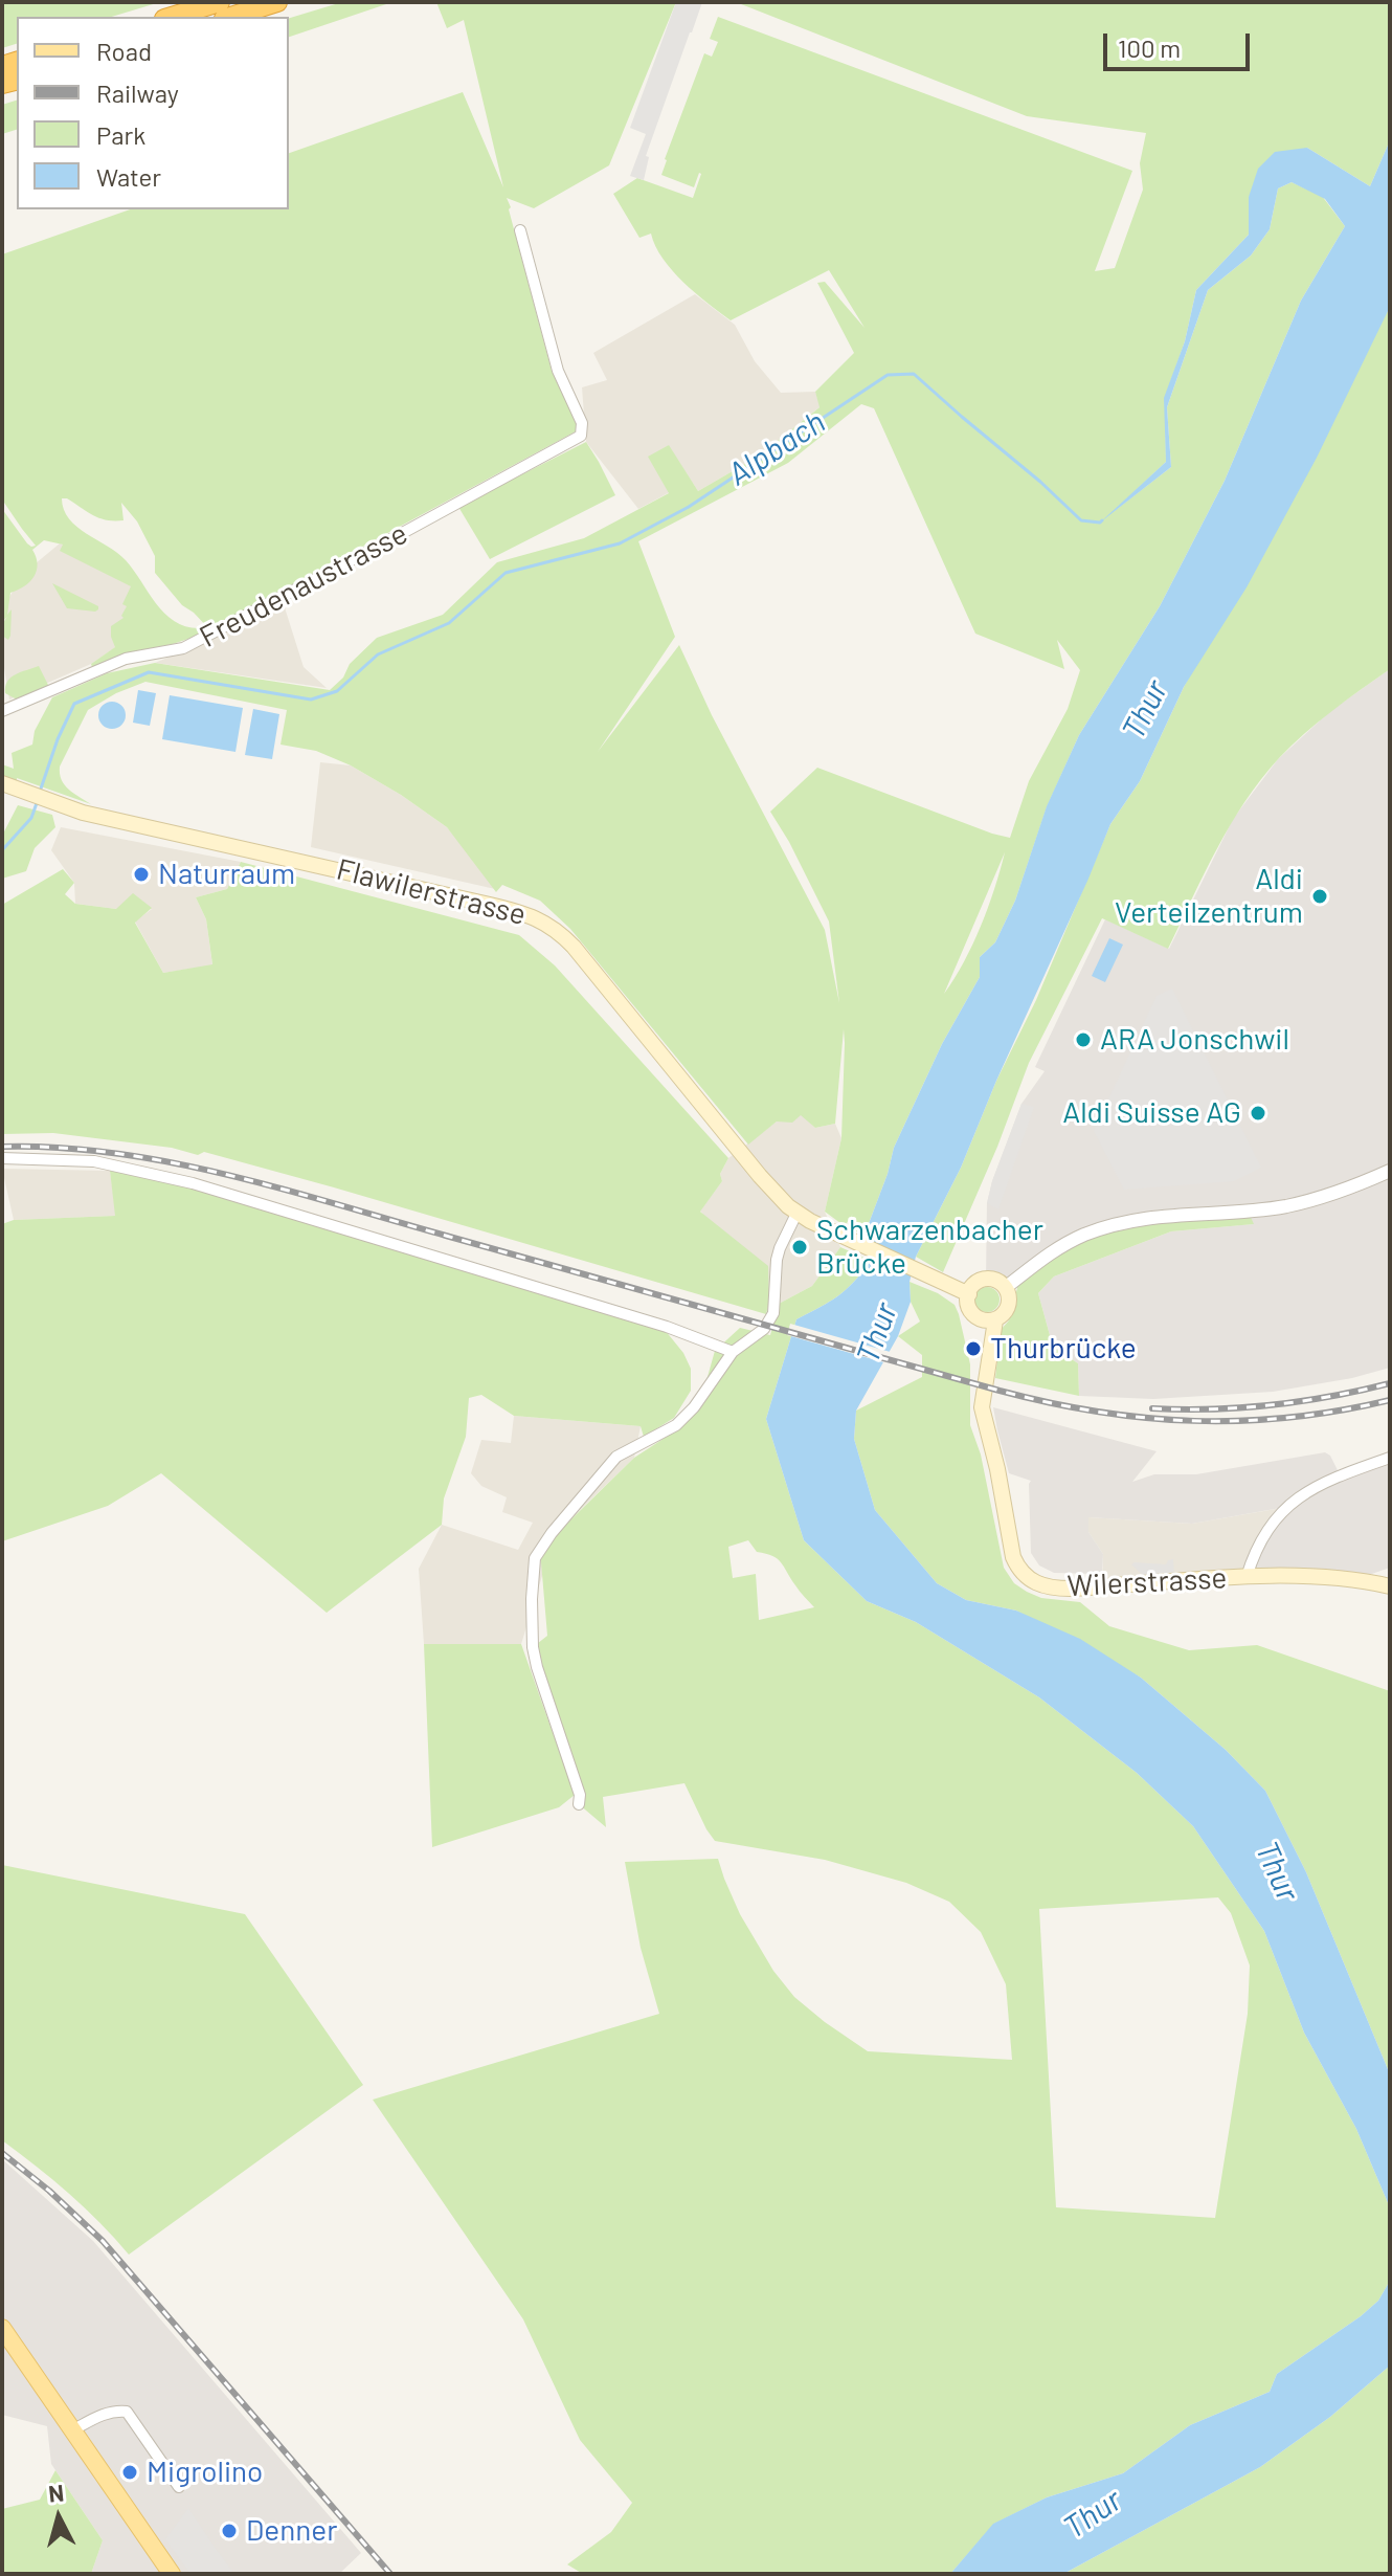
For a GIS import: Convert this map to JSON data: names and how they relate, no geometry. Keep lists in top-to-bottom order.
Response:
{
  "streets": {
    "main road": ["Flawilerstrasse", "Wilerstrasse"],
    "street": ["Freudenaustrasse"]
  },
  "crossings": [
    ["Flawilerstrasse", "Wilerstrasse"]
  ],
  "water": ["Alpbach", "Thur"],
  "places": [
    "Naturraum",
    "Aldi Verteilzentrum",
    "ARA Jonschwil",
    "Aldi Suisse AG",
    "Schwarzenbacher Brücke",
    "Thurbrücke",
    "Migrolino",
    "Denner"
  ],
  "legend": [
    "Road",
    "Railway",
    "Park",
    "Water"
  ],
  "scale_bar": "100 m",
  "north": "top"
}
